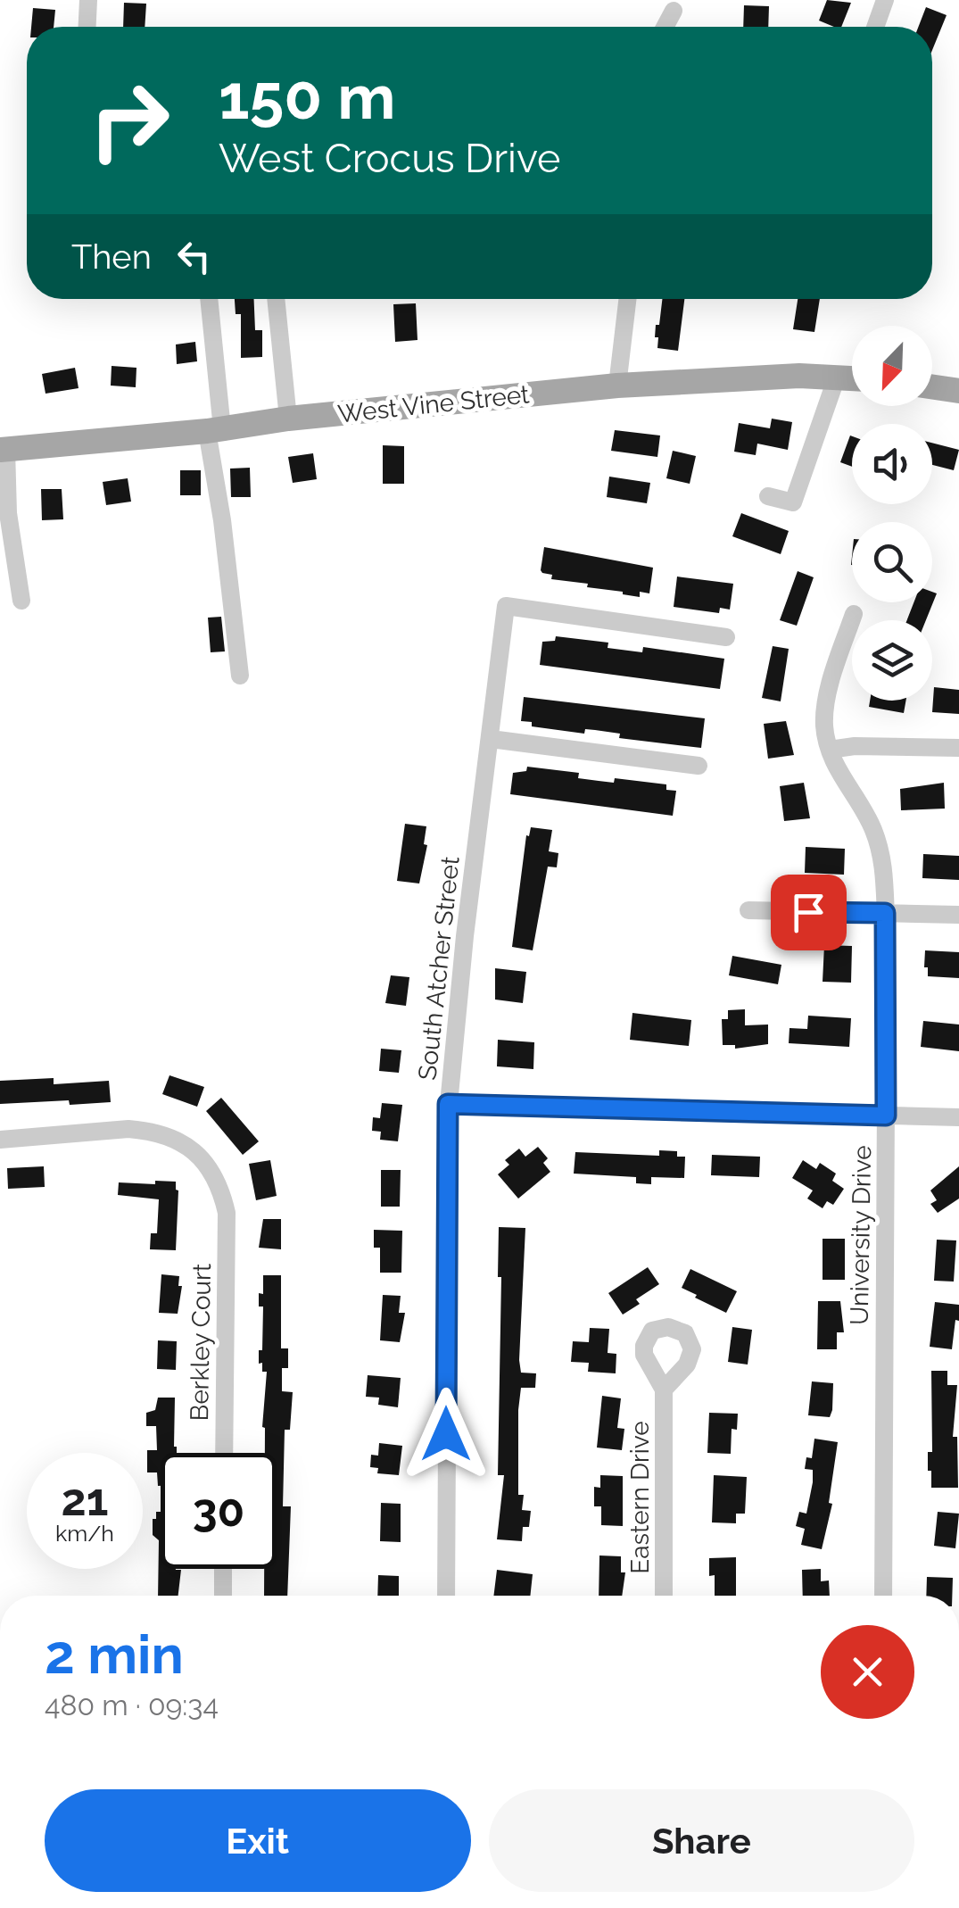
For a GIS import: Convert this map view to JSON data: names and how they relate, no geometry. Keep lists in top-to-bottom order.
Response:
{
  "streets": {
    "main road": ["West Vine Street"],
    "street": [
      "South Atcher Street",
      "University Drive",
      "Berkley Court",
      "Eastern Drive"
    ]
  },
  "north": "bottom left",
  "page": {
    "turn": ["150 m", "West Crocus Drive"],
    "then": "Then",
    "speed": "21 km/h",
    "limit": "30",
    "heading": ["2 min", "480 m · 09:34"],
    "buttons": ["Exit", "Share"]
  }
}
